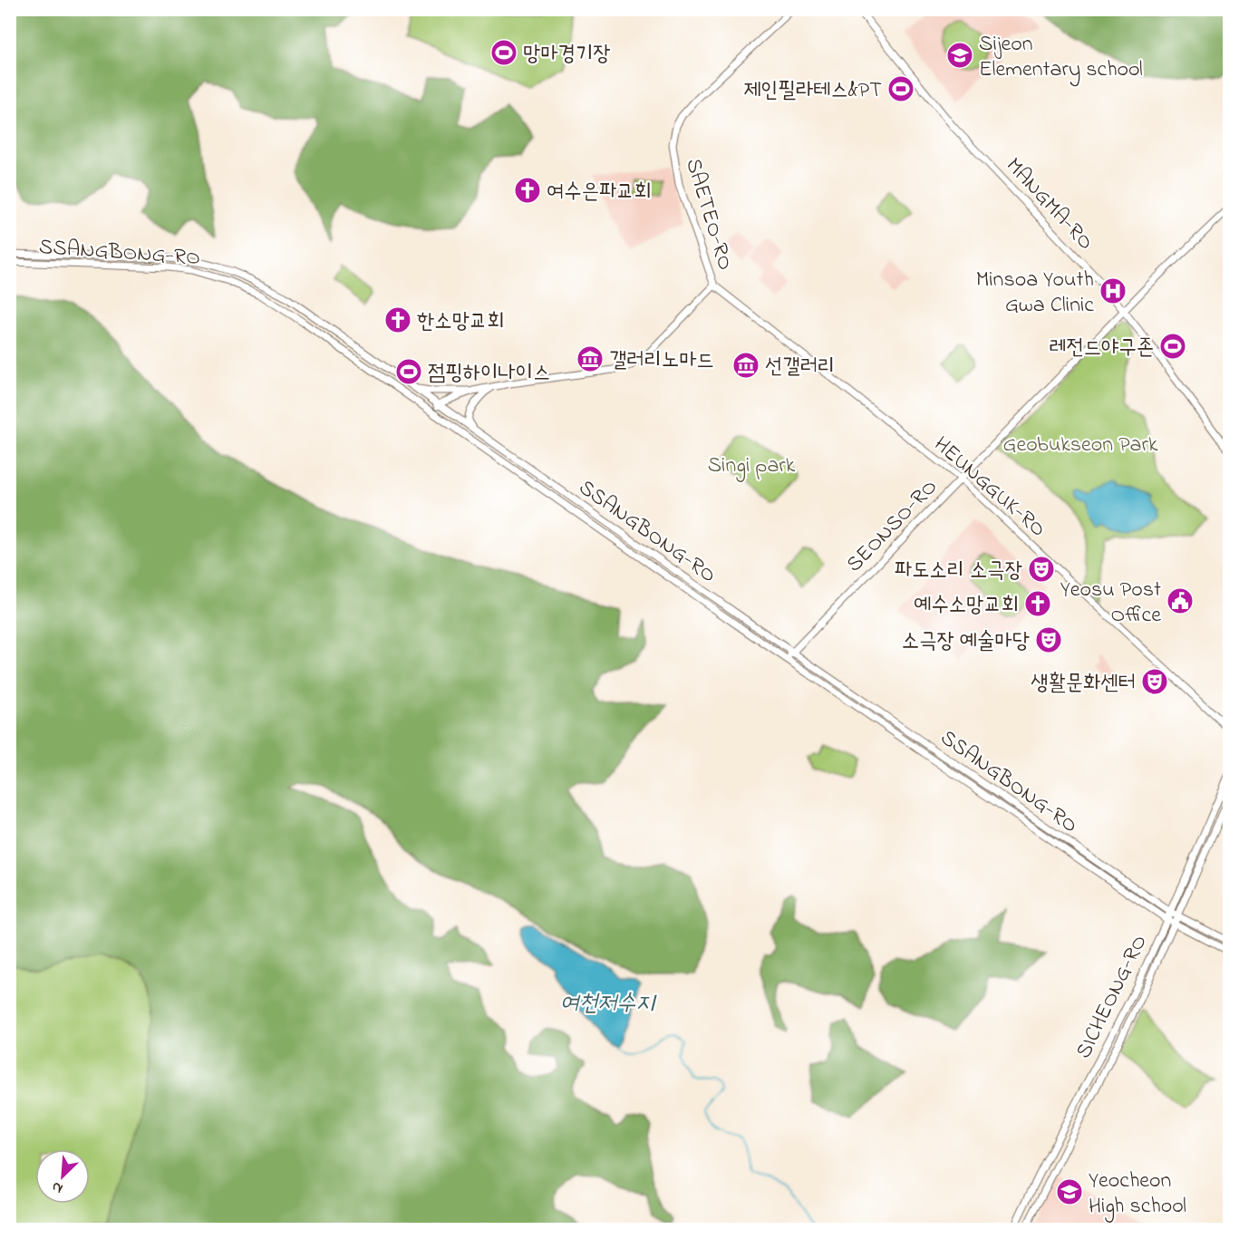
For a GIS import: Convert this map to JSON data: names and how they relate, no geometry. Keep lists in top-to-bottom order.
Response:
{
  "streets": {
    "street": [
      "MANGMA-RO",
      "SAETEO-RO",
      "SSANGBONG-RO",
      "HEUNGGUK-RO",
      "SEONSO-RO",
      "SICHEONG-RO"
    ]
  },
  "crossings": [
    ["MANGMA-RO", "SEONSO-RO"],
    ["SAETEO-RO", "SSANGBONG-RO"],
    ["SAETEO-RO", "HEUNGGUK-RO"],
    ["SSANGBONG-RO", "SEONSO-RO"],
    ["SSANGBONG-RO", "SICHEONG-RO"],
    ["HEUNGGUK-RO", "SEONSO-RO"]
  ],
  "water": ["여천저수지"],
  "parks": ["Geobukseon Park", "Singi park"],
  "places": {
    "sports": [
      "망마경기장",
      "제인필라테스&PT",
      "레전드야구존",
      "점핑하이나이스"
    ],
    "school or university": ["Sijeon Elementary school", "Yeocheon High school"],
    "church": ["여수은파교회", "한소망교회", "예수소망교회"],
    "hospital": ["Minsoa Youth Gwa Clinic"],
    "museum": ["갤러리노마드", "선갤러리"],
    "theatre": ["파도소리 소극장", "소극장 예술마당", "생활문화센터"],
    "public building": ["Yeosu Post Office"]
  },
  "north": "bottom left"
}
